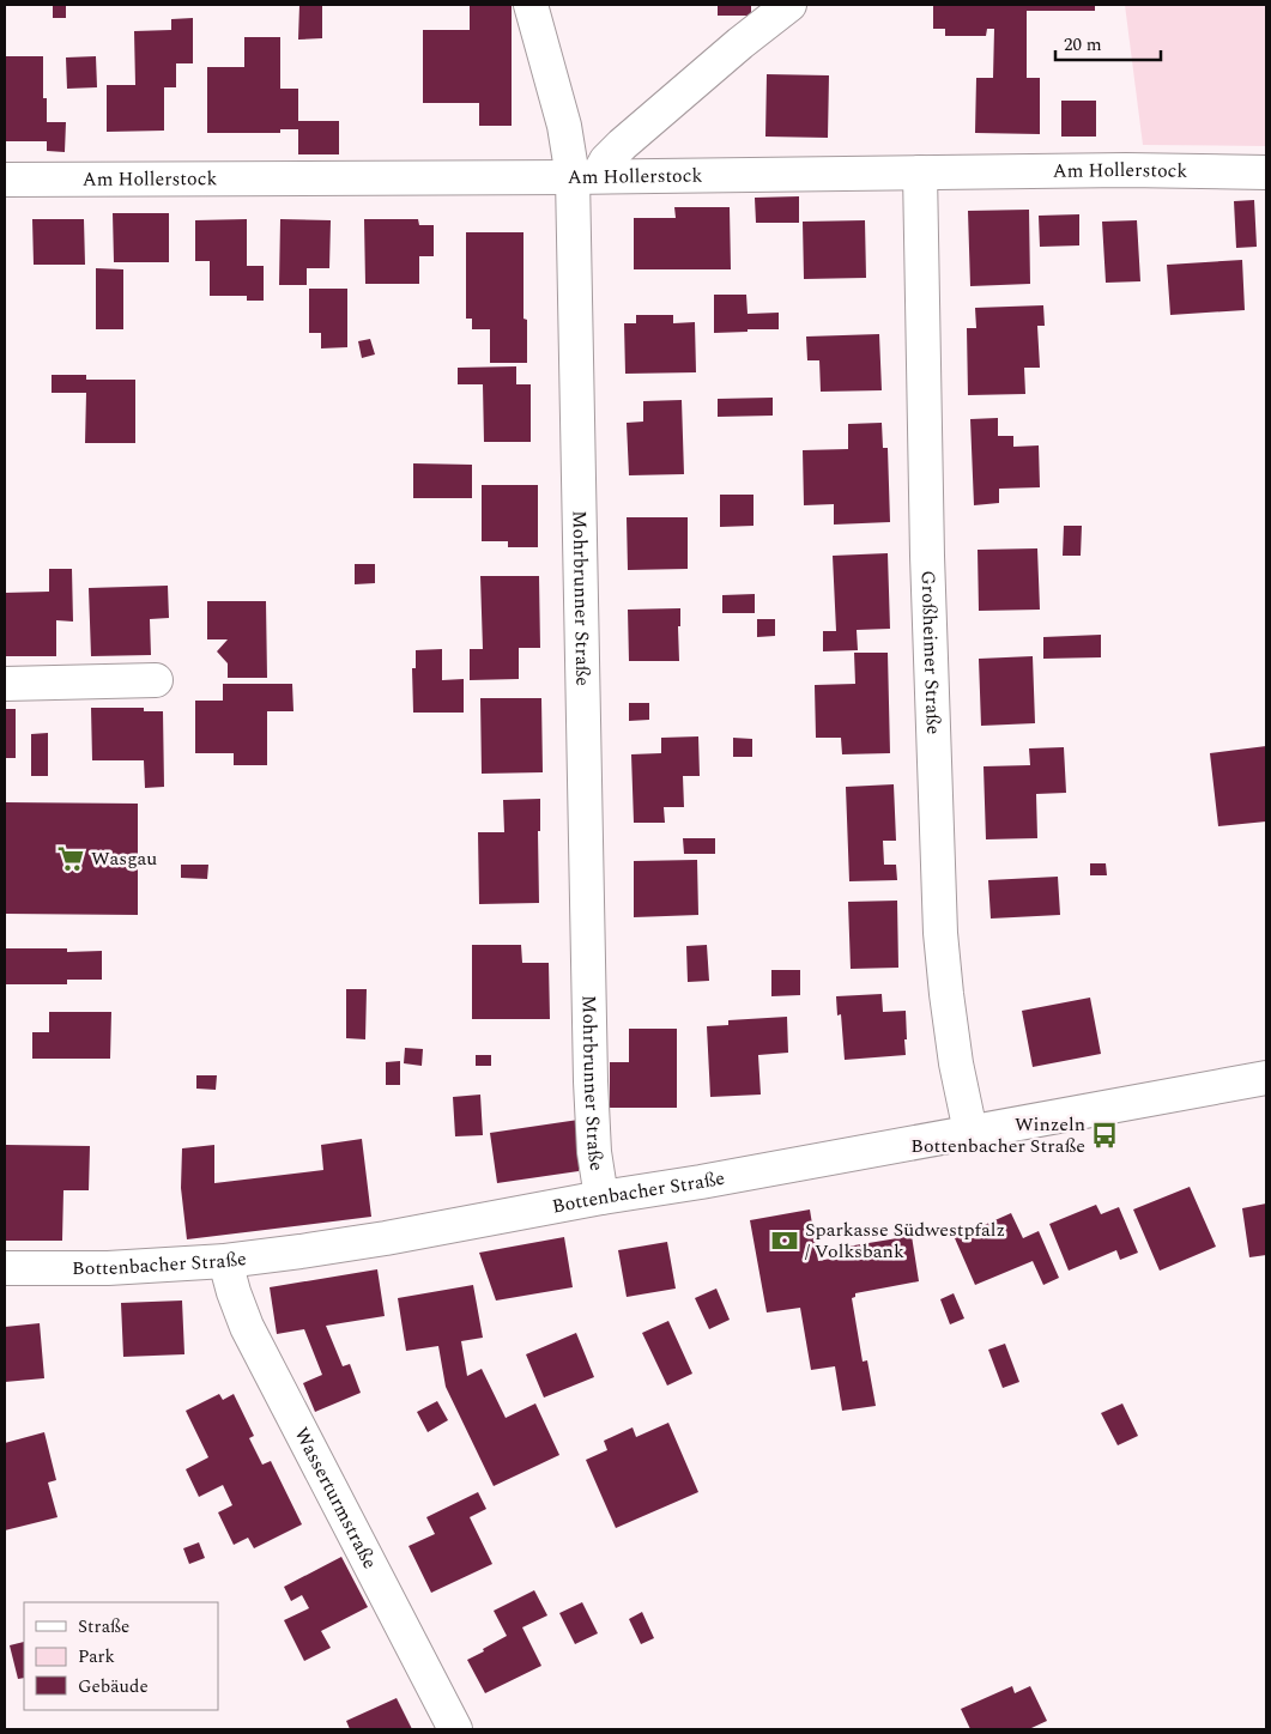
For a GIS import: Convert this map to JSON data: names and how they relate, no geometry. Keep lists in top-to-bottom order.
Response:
{
  "streets": {
    "street": [
      "Am Hollerstock",
      "Mohrbrunner Straße",
      "Großheimer Straße",
      "Bottenbacher Straße",
      "Wasserturmstraße"
    ]
  },
  "crossings": [
    ["Am Hollerstock", "Mohrbrunner Straße"],
    ["Am Hollerstock", "Großheimer Straße"],
    ["Mohrbrunner Straße", "Bottenbacher Straße"],
    ["Großheimer Straße", "Bottenbacher Straße"],
    ["Bottenbacher Straße", "Wasserturmstraße"]
  ],
  "places": {
    "supermarket": ["Wasgau"],
    "bus stop": ["Winzeln Bottenbacher Straße"],
    "bank": ["Sparkasse Südwestpfalz / Volksbank"]
  },
  "legend": ["Straße", "Park", "Gebäude"],
  "scale_bar": "20 m"
}
